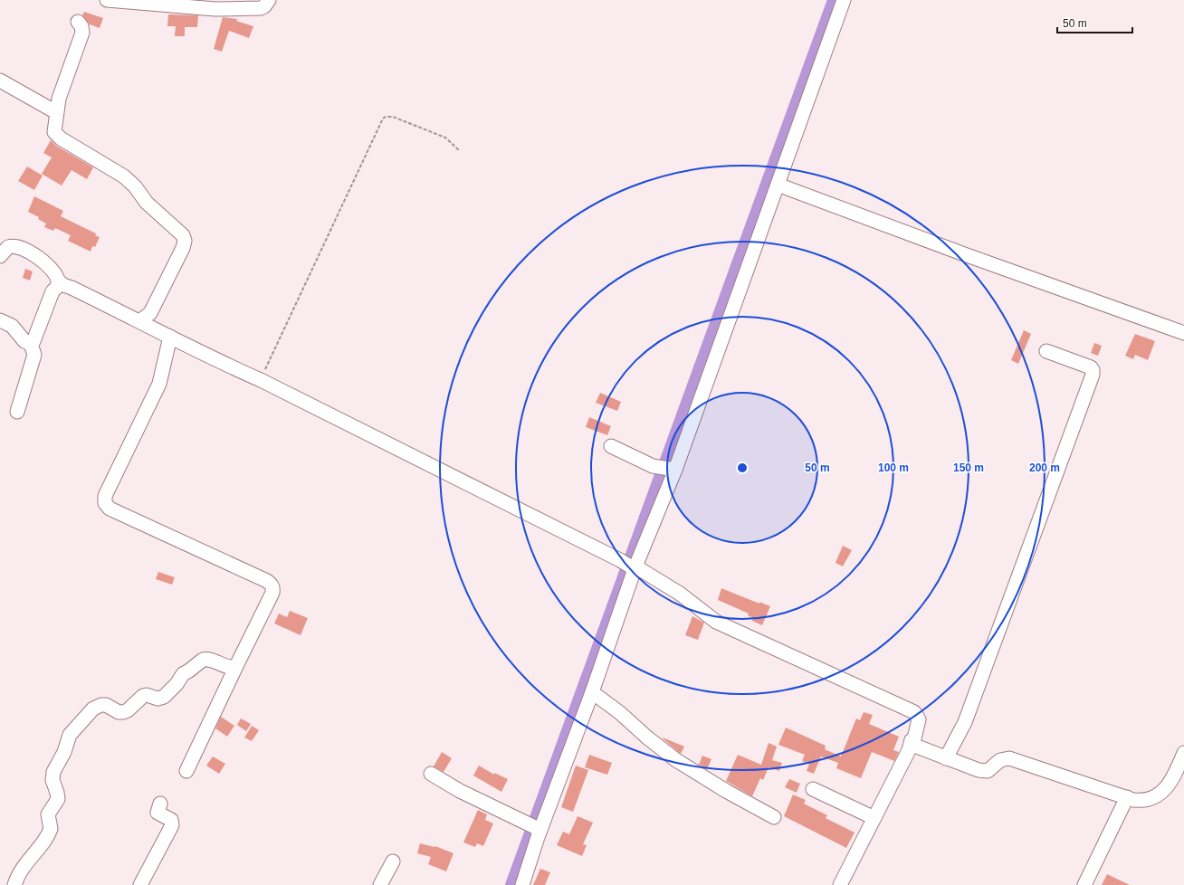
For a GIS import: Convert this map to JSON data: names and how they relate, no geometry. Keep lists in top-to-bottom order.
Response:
{
  "scale_bar": "50 m",
  "rings": [
    "50 m",
    "100 m",
    "150 m",
    "200 m"
  ]
}
